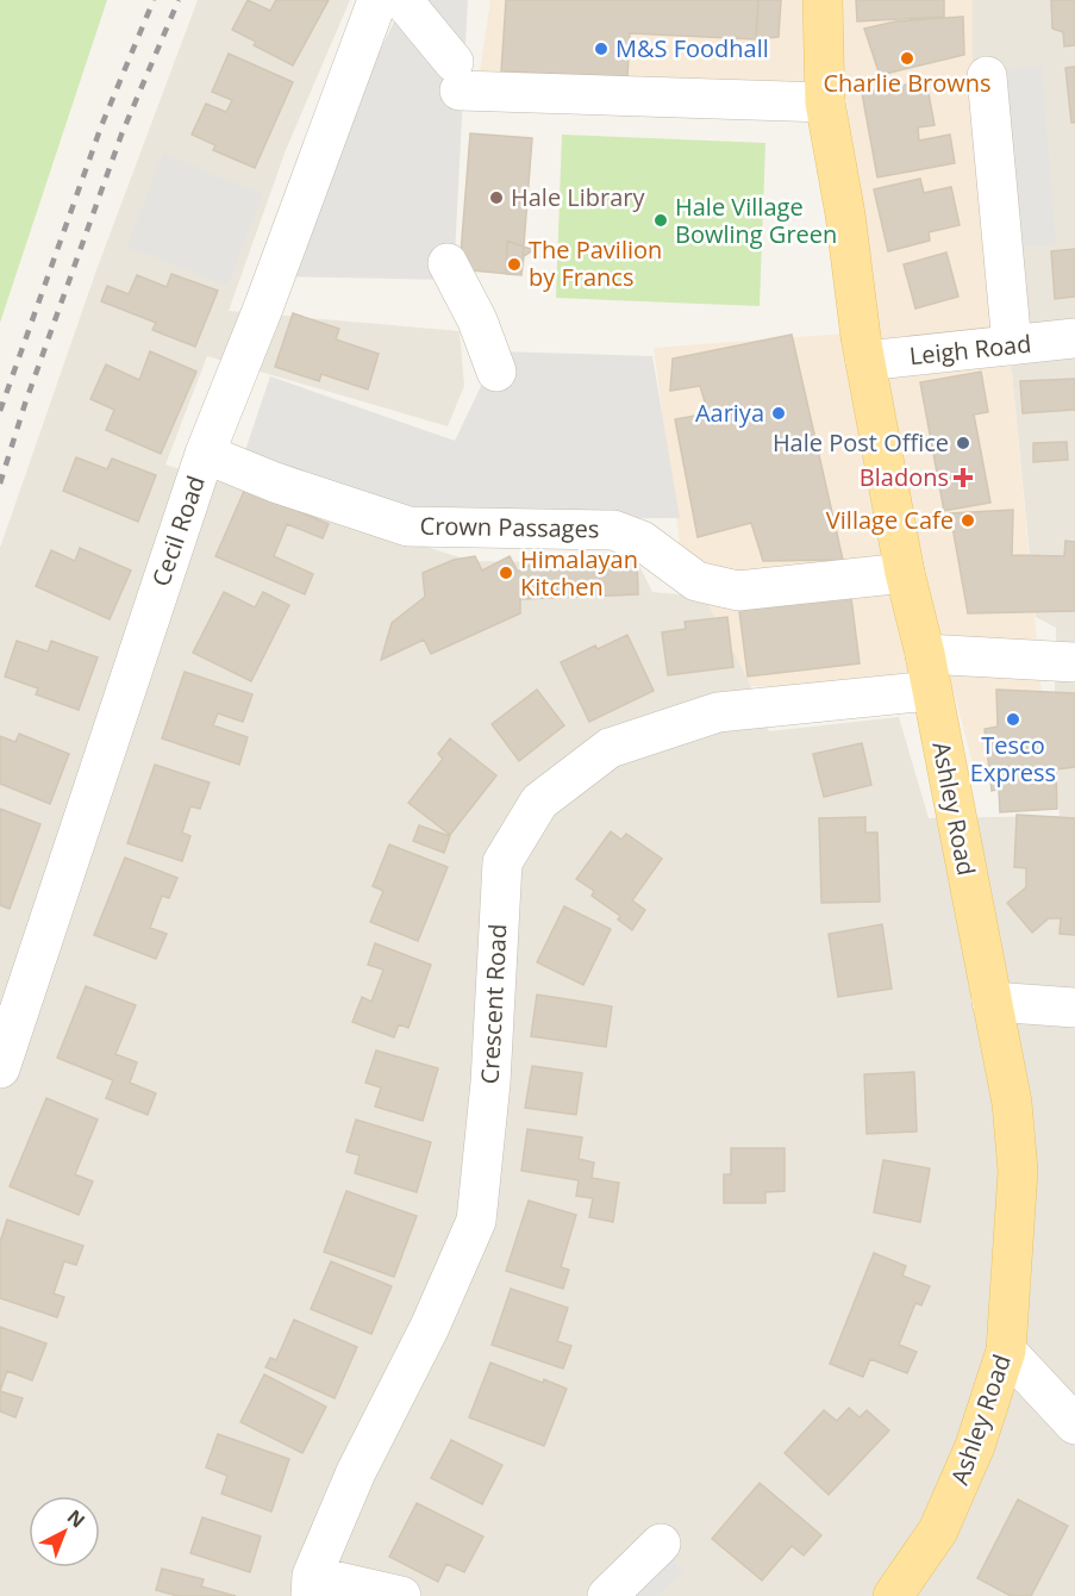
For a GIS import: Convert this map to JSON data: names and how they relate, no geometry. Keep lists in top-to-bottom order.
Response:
{
  "streets": {
    "main road": ["Ashley Road"],
    "street": [
      "Leigh Road",
      "Crown Passages",
      "Cecil Road",
      "Crescent Road"
    ]
  },
  "crossings": [
    ["Leigh Road", "Ashley Road"],
    ["Crown Passages", "Cecil Road"],
    ["Crown Passages", "Ashley Road"],
    ["Ashley Road", "Crescent Road"]
  ],
  "places": {
    "other": [
      "M&S Foodhall",
      "Charlie Browns",
      "Hale Library",
      "Hale Village Bowling Green",
      "The Pavilion by Francs",
      "Aariya",
      "Hale Post Office",
      "Village Cafe",
      "Himalayan Kitchen",
      "Tesco Express"
    ],
    "health": ["Bladons"]
  },
  "north": "top right"
}
